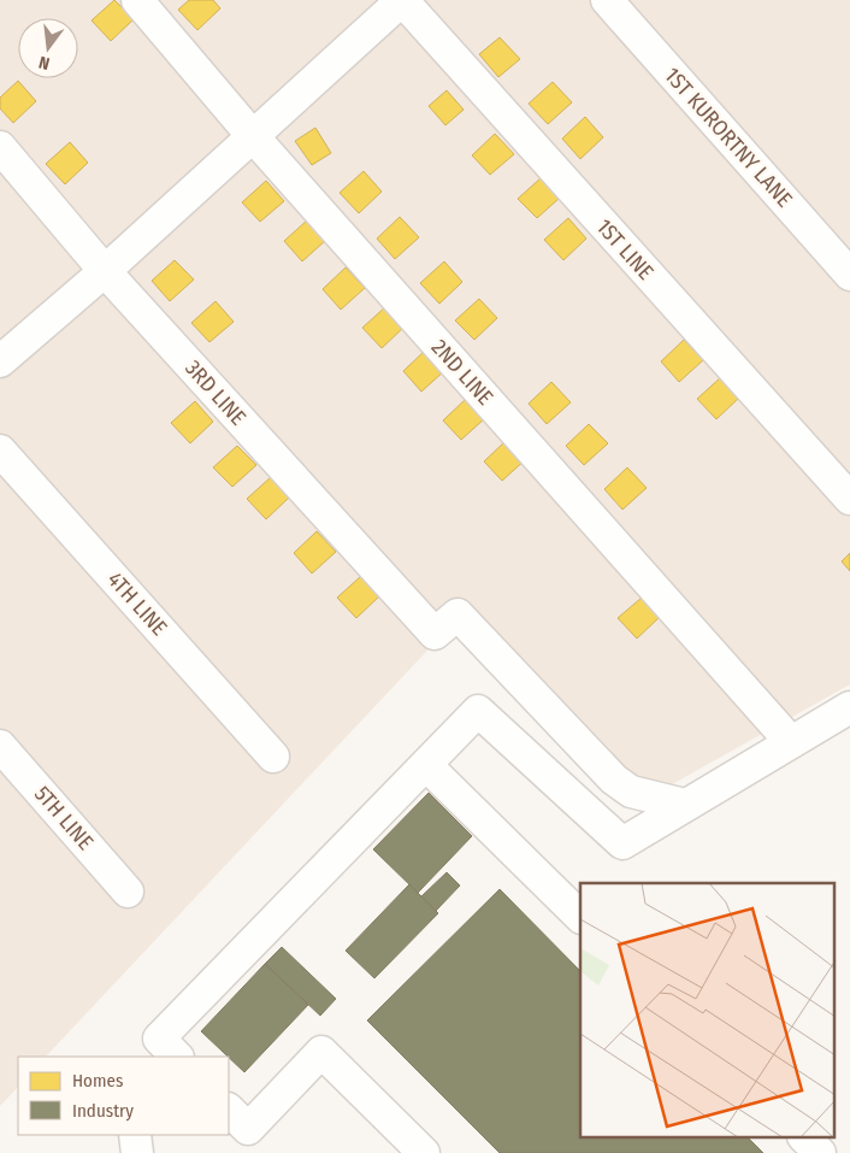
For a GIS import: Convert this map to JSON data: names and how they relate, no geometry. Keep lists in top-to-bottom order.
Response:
{
  "streets": {
    "street": [
      "1ST KURORTNY LANE",
      "1ST LINE",
      "2ND LINE",
      "3RD LINE",
      "4TH LINE",
      "5TH LINE"
    ]
  },
  "legend": ["Homes", "Industry"],
  "north": "bottom"
}
